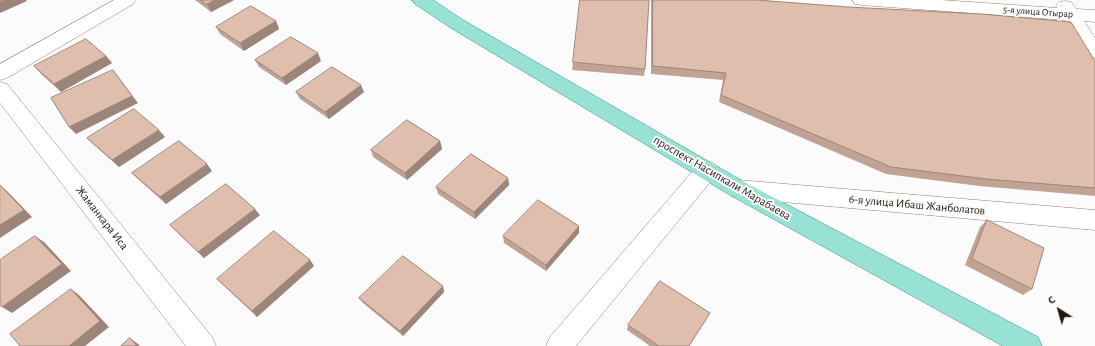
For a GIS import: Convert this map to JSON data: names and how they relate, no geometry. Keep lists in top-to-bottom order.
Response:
{
  "streets": {
    "main road": ["проспект Насипкали Марабаева"],
    "street": ["5-я улица Отырар", "6-я улица Ибаш Жанболатов", "Жаманкара Иса"]
  },
  "crossings": [
    ["проспект Насипкали Марабаева", "6-я улица Ибаш Жанболатов"]
  ],
  "north": "top left"
}
